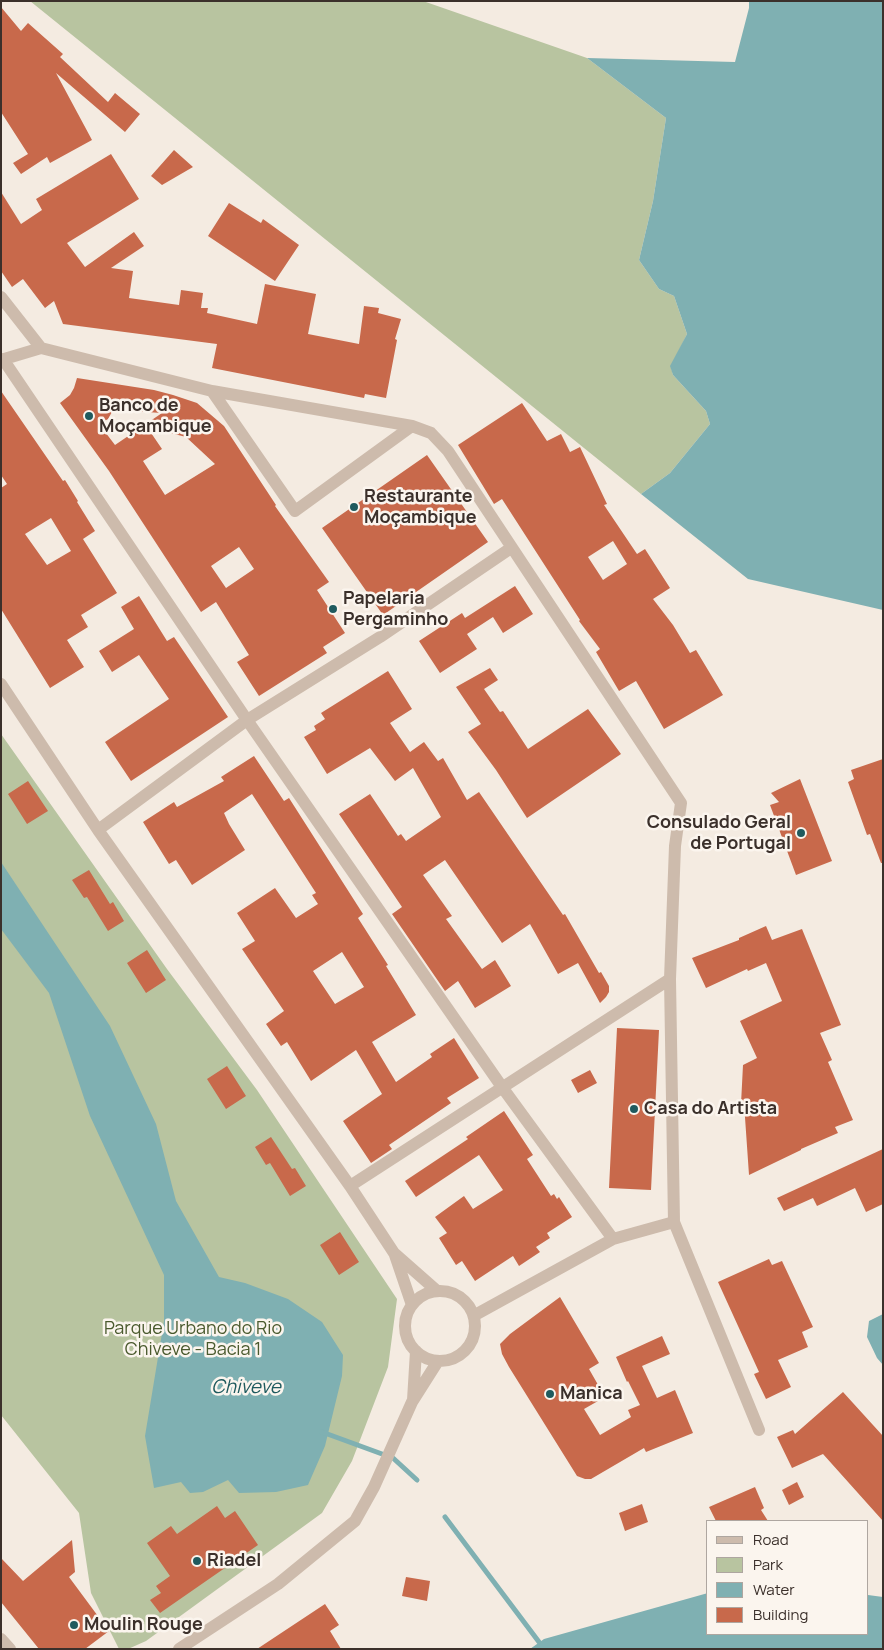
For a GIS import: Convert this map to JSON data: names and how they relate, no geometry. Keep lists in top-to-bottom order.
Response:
{
  "water": ["Chiveve"],
  "parks": ["Parque Urbano do Rio Chiveve - Bacia 1"],
  "places": [
    "Banco de Moçambique",
    "Restaurante Moçambique",
    "Papelaria Pergaminho",
    "Consulado Geral de Portugal",
    "Casa do Artista",
    "Manica",
    "Riadel",
    "Moulin Rouge"
  ],
  "legend": [
    "Road",
    "Park",
    "Water",
    "Building"
  ]
}
